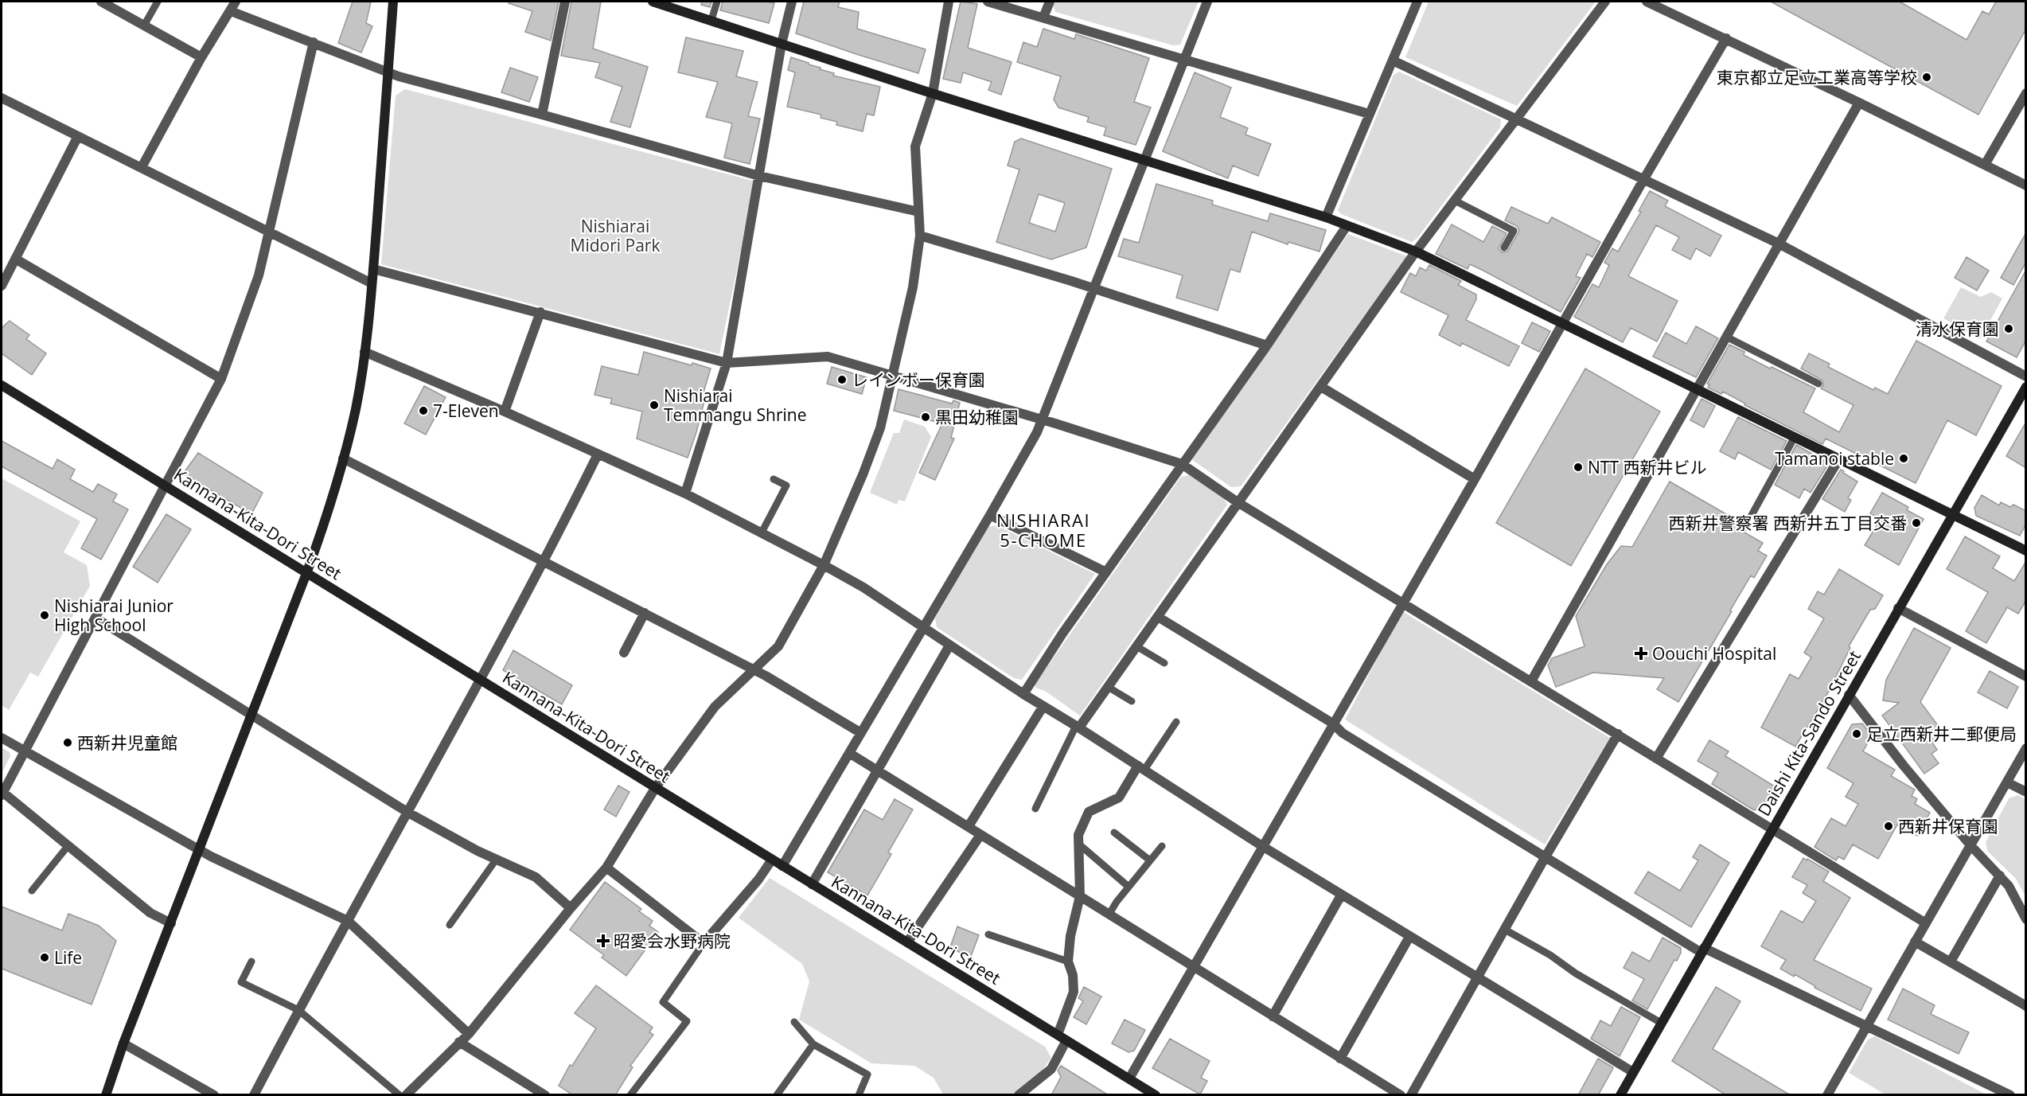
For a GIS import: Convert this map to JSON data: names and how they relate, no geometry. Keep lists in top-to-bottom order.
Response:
{
  "streets": {
    "street": ["Kannana-Kita-Dori Street", "Daishi Kita-Sando Street"]
  },
  "districts": ["NISHIARAI 5-CHOME"],
  "parks": ["Nishiarai Midori Park"],
  "places": {
    "other": [
      "東京都立足立工業高等学校",
      "清水保育園",
      "レインボー保育園",
      "Nishiarai Temmangu Shrine",
      "7-Eleven",
      "黒田幼稚園",
      "Tamanoi stable",
      "NTT 西新井ビル",
      "西新井警察署 西新井五丁目交番",
      "Nishiarai Junior High School",
      "足立西新井二郵便局",
      "西新井児童館",
      "西新井保育園",
      "Life"
    ],
    "health": ["Oouchi Hospital", "昭愛会水野病院"]
  }
}
